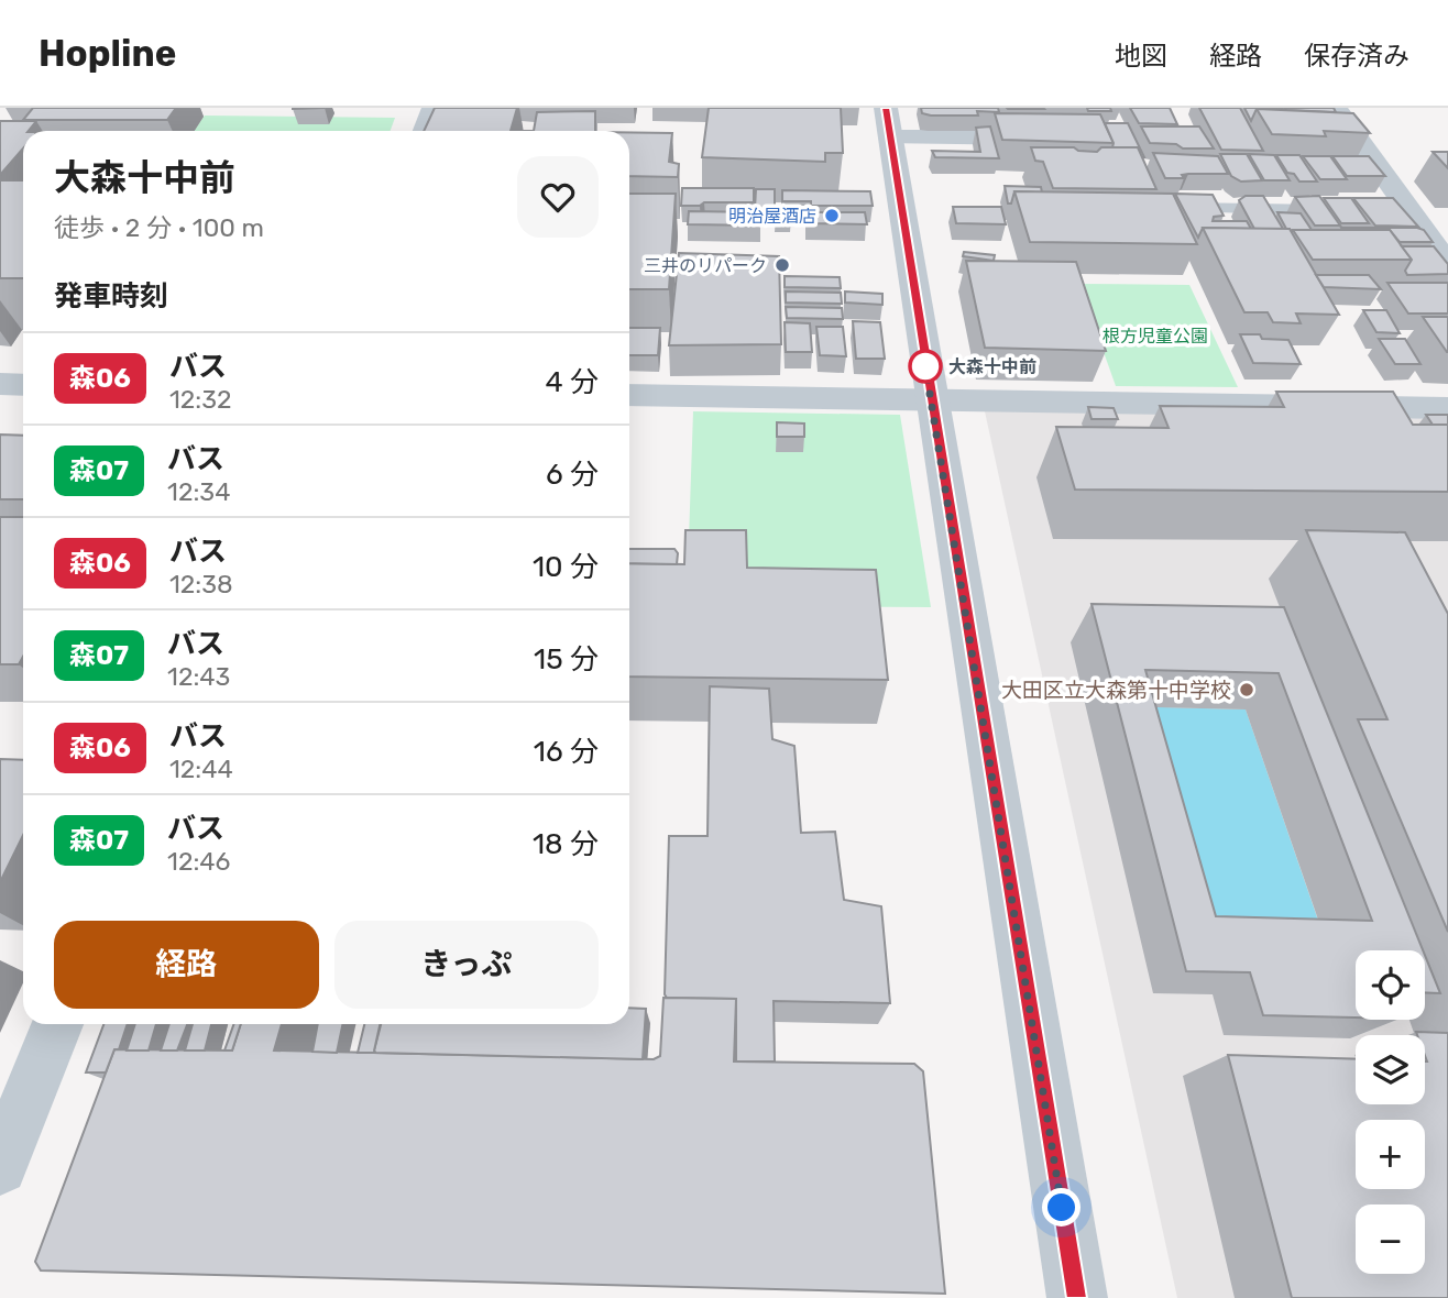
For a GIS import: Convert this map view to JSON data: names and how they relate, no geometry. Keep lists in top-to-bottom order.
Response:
{
  "parks": ["根方児童公園"],
  "places": [
    "明治屋酒店",
    "三井のリパーク",
    "大森十中前",
    "大田区立大森第十中学校"
  ],
  "lines": ["bus line 森06"],
  "page": {
    "header": "Hopline",
    "nav": ["地図", "経路", "保存済み"],
    "heading": [
      ["大森十中前", "徒歩 · 2 分 · 100 m"],
      "発車時刻"
    ],
    "list": [
      {
        "mark": "森06",
        "name": "バス",
        "note": "12:32",
        "value": "4 分"
      },
      {
        "mark": "森07",
        "name": "バス",
        "note": "12:34",
        "value": "6 分"
      },
      {
        "mark": "森06",
        "name": "バス",
        "note": "12:38",
        "value": "10 分"
      },
      {
        "mark": "森07",
        "name": "バス",
        "note": "12:43",
        "value": "15 分"
      },
      {
        "mark": "森06",
        "name": "バス",
        "note": "12:44",
        "value": "16 分"
      },
      {
        "mark": "森07",
        "name": "バス",
        "note": "12:46",
        "value": "18 分"
      }
    ],
    "buttons": ["経路", "きっぷ"],
    "map_buttons": ["+", "−"]
  }
}
